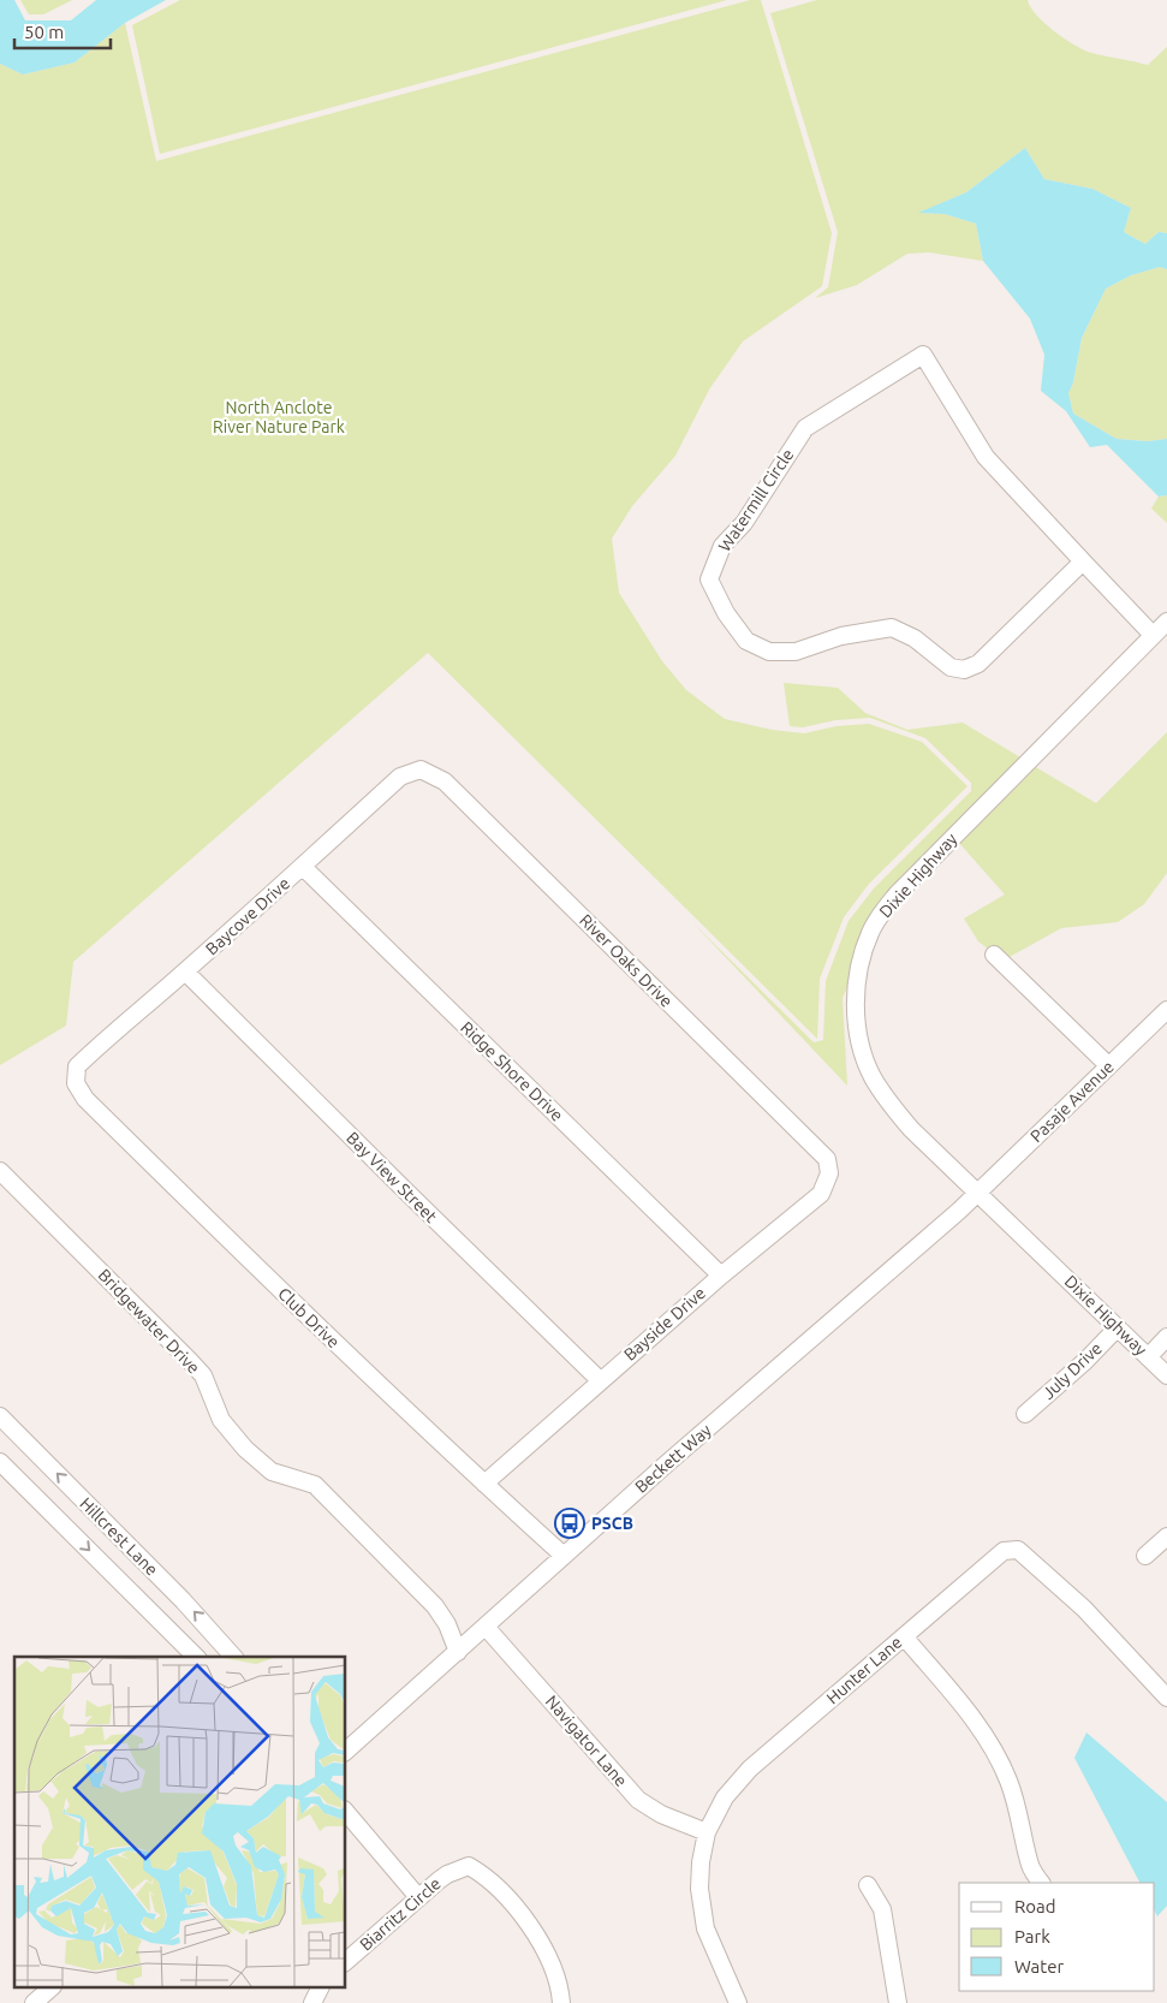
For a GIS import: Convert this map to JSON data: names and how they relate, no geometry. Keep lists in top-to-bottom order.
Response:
{
  "streets": {
    "street": [
      "Watermill Circle",
      "Dixie Highway",
      "Baycove Drive",
      "River Oaks Drive",
      "Ridge Shore Drive",
      "Pasaje Avenue",
      "Bay View Street",
      "Club Drive",
      "Bridgewater Drive",
      "Bayside Drive",
      "July Drive",
      "Beckett Way",
      "Hillcrest Lane",
      "Hunter Lane",
      "Navigator Lane",
      "Biarritz Circle"
    ]
  },
  "crossings": [
    ["Watermill Circle", "Dixie Highway"],
    ["Dixie Highway", "Pasaje Avenue"],
    ["Dixie Highway", "July Drive"],
    ["Dixie Highway", "Beckett Way"],
    ["Baycove Drive", "River Oaks Drive"],
    ["Baycove Drive", "Ridge Shore Drive"],
    ["Baycove Drive", "Bay View Street"],
    ["Baycove Drive", "Club Drive"],
    ["River Oaks Drive", "Bayside Drive"],
    ["Ridge Shore Drive", "Bayside Drive"],
    ["Pasaje Avenue", "Beckett Way"],
    ["Bay View Street", "Bayside Drive"],
    ["Club Drive", "Bayside Drive"],
    ["Club Drive", "Beckett Way"],
    ["Bridgewater Drive", "Beckett Way"],
    ["Beckett Way", "Navigator Lane"],
    ["Hunter Lane", "Navigator Lane"]
  ],
  "parks": ["North Anclote River Nature Park"],
  "places": {
    "bus stop": ["PSCB"]
  },
  "legend": ["Road", "Park", "Water"],
  "scale_bar": "50 m"
}
